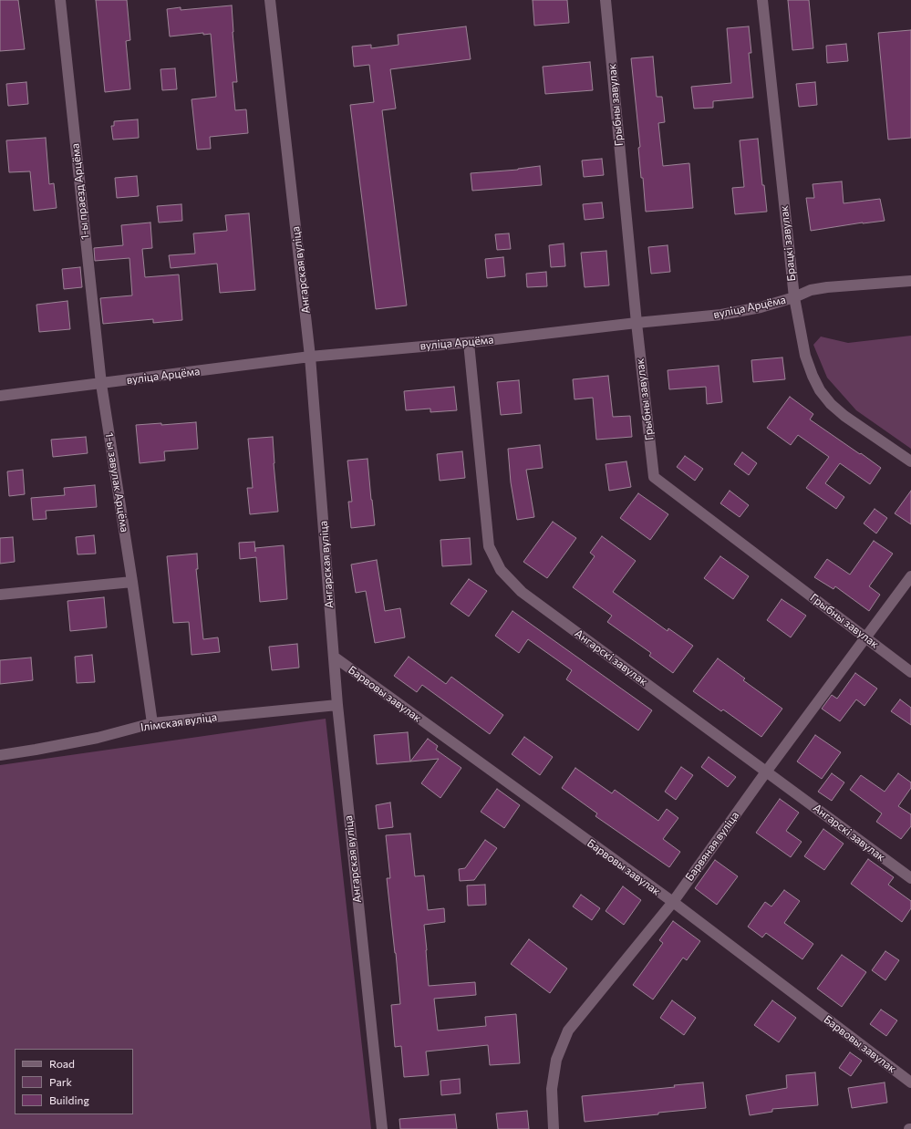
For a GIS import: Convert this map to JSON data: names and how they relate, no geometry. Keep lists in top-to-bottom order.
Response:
{
  "streets": {
    "street": [
      "Грыбны завулак",
      "1-ы праезд Арцёма",
      "Брацкі завулак",
      "Ангарская вуліца",
      "вуліца Арцёма",
      "1-ы завулак Арцёма",
      "Ангарскі завулак",
      "Барвовы завулак",
      "Ілімская вуліца",
      "Барвяная вуліца"
    ]
  },
  "crossings": [
    ["Грыбны завулак", "вуліца Арцёма"],
    ["Грыбны завулак", "Барвяная вуліца"],
    ["1-ы праезд Арцёма", "вуліца Арцёма"],
    ["1-ы праезд Арцёма", "1-ы завулак Арцёма"],
    ["Брацкі завулак", "вуліца Арцёма"],
    ["Ангарская вуліца", "вуліца Арцёма"],
    ["Ангарская вуліца", "Барвовы завулак"],
    ["Ангарская вуліца", "Ілімская вуліца"],
    ["вуліца Арцёма", "1-ы завулак Арцёма"],
    ["вуліца Арцёма", "Ангарскі завулак"],
    ["1-ы завулак Арцёма", "Ілімская вуліца"],
    ["Ангарскі завулак", "Барвяная вуліца"],
    ["Барвовы завулак", "Барвяная вуліца"]
  ],
  "legend": ["Road", "Park", "Building"]
}
